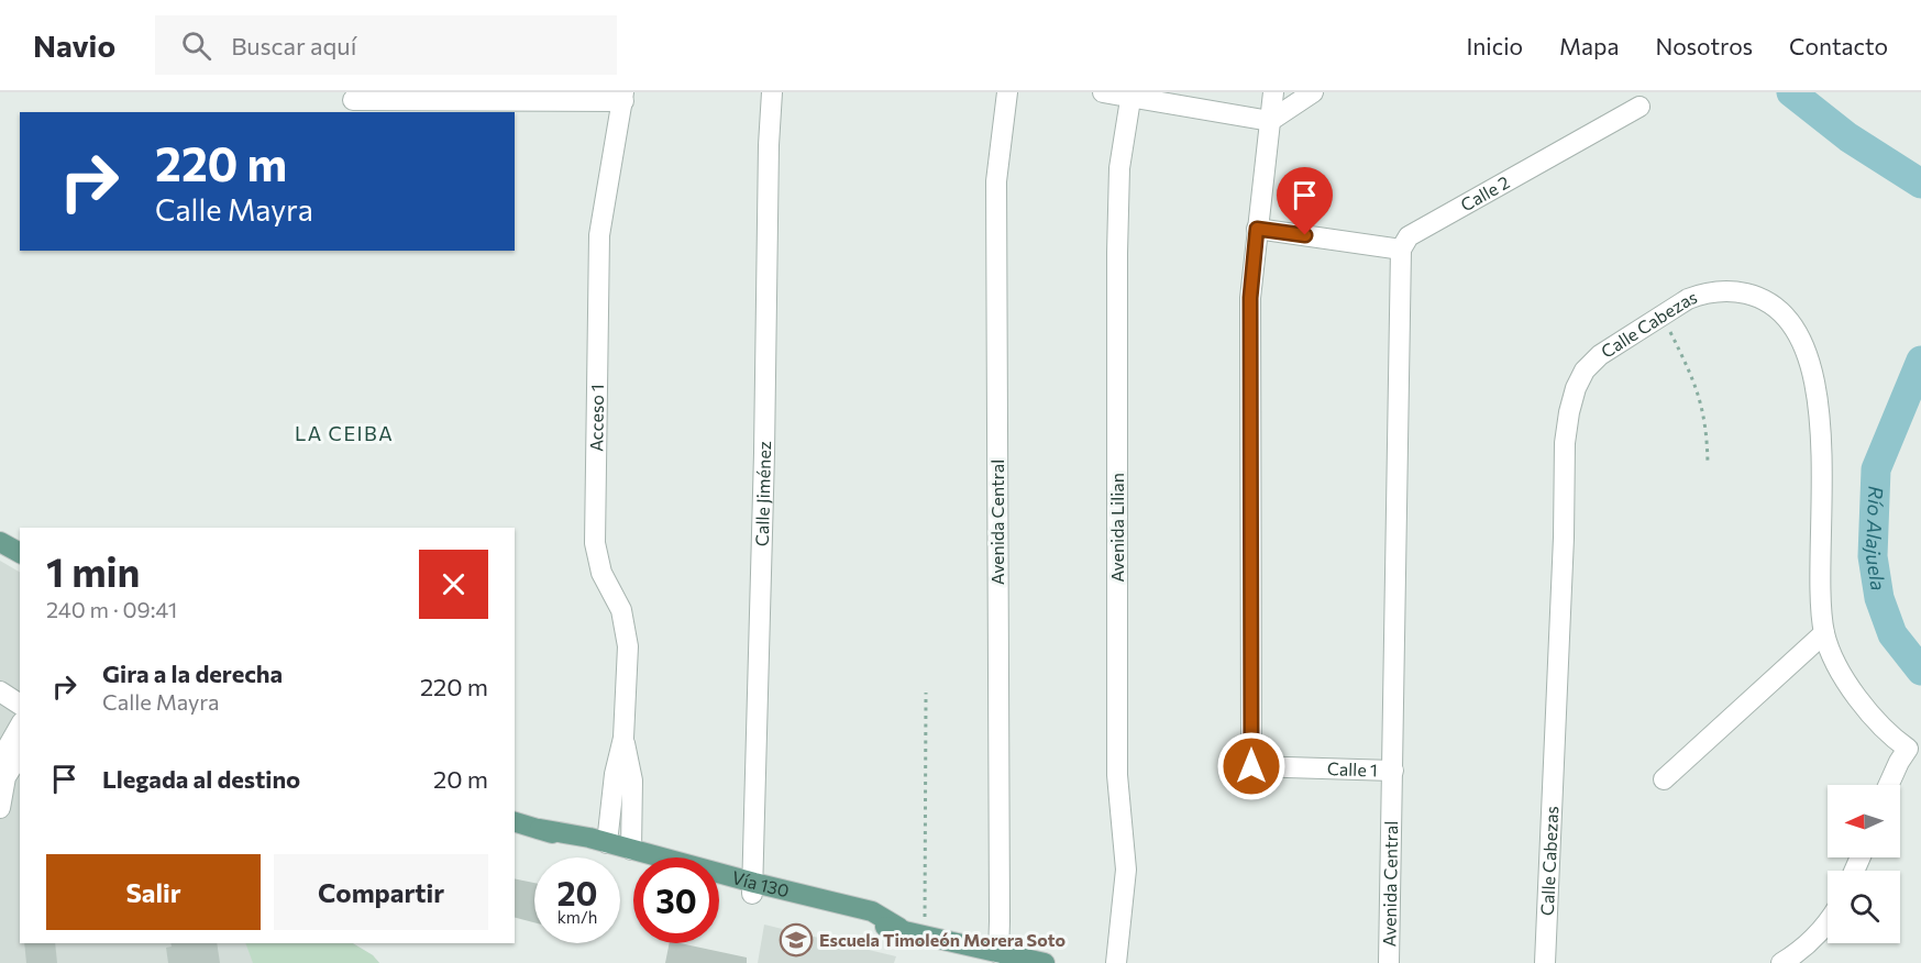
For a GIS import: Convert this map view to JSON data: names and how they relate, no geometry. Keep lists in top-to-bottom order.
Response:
{
  "streets": {
    "main road": ["Vía 130"],
    "street": [
      "Calle 2",
      "Calle Cabezas",
      "Acceso 1",
      "Calle Jiménez",
      "Avenida Central",
      "Avenida Lilian",
      "Calle 1"
    ]
  },
  "crossings": [
    ["Calle 2", "Avenida Central"],
    ["Acceso 1", "Vía 130"],
    ["Calle Jiménez", "Vía 130"],
    ["Avenida Central", "Calle 1"],
    ["Avenida Central", "Vía 130"]
  ],
  "districts": ["LA CEIBA"],
  "water": ["Río Alajuela"],
  "places": {
    "school or university": ["Escuela Timoleón Morera Soto"]
  },
  "north": "left",
  "page": {
    "header": "Navio",
    "search": "Buscar aquí",
    "nav": [
      "Inicio",
      "Mapa",
      "Nosotros",
      "Contacto"
    ],
    "turn": ["220 m", "Calle Mayra"],
    "heading": ["1 min", "240 m · 09:41"],
    "list": [
      {
        "name": "Gira a la derecha",
        "note": "Calle Mayra",
        "value": "220 m"
      },
      {
        "name": "Llegada al destino",
        "value": "20 m"
      }
    ],
    "buttons": ["Salir", "Compartir"],
    "speed": "20 km/h",
    "limit": "30"
  }
}
